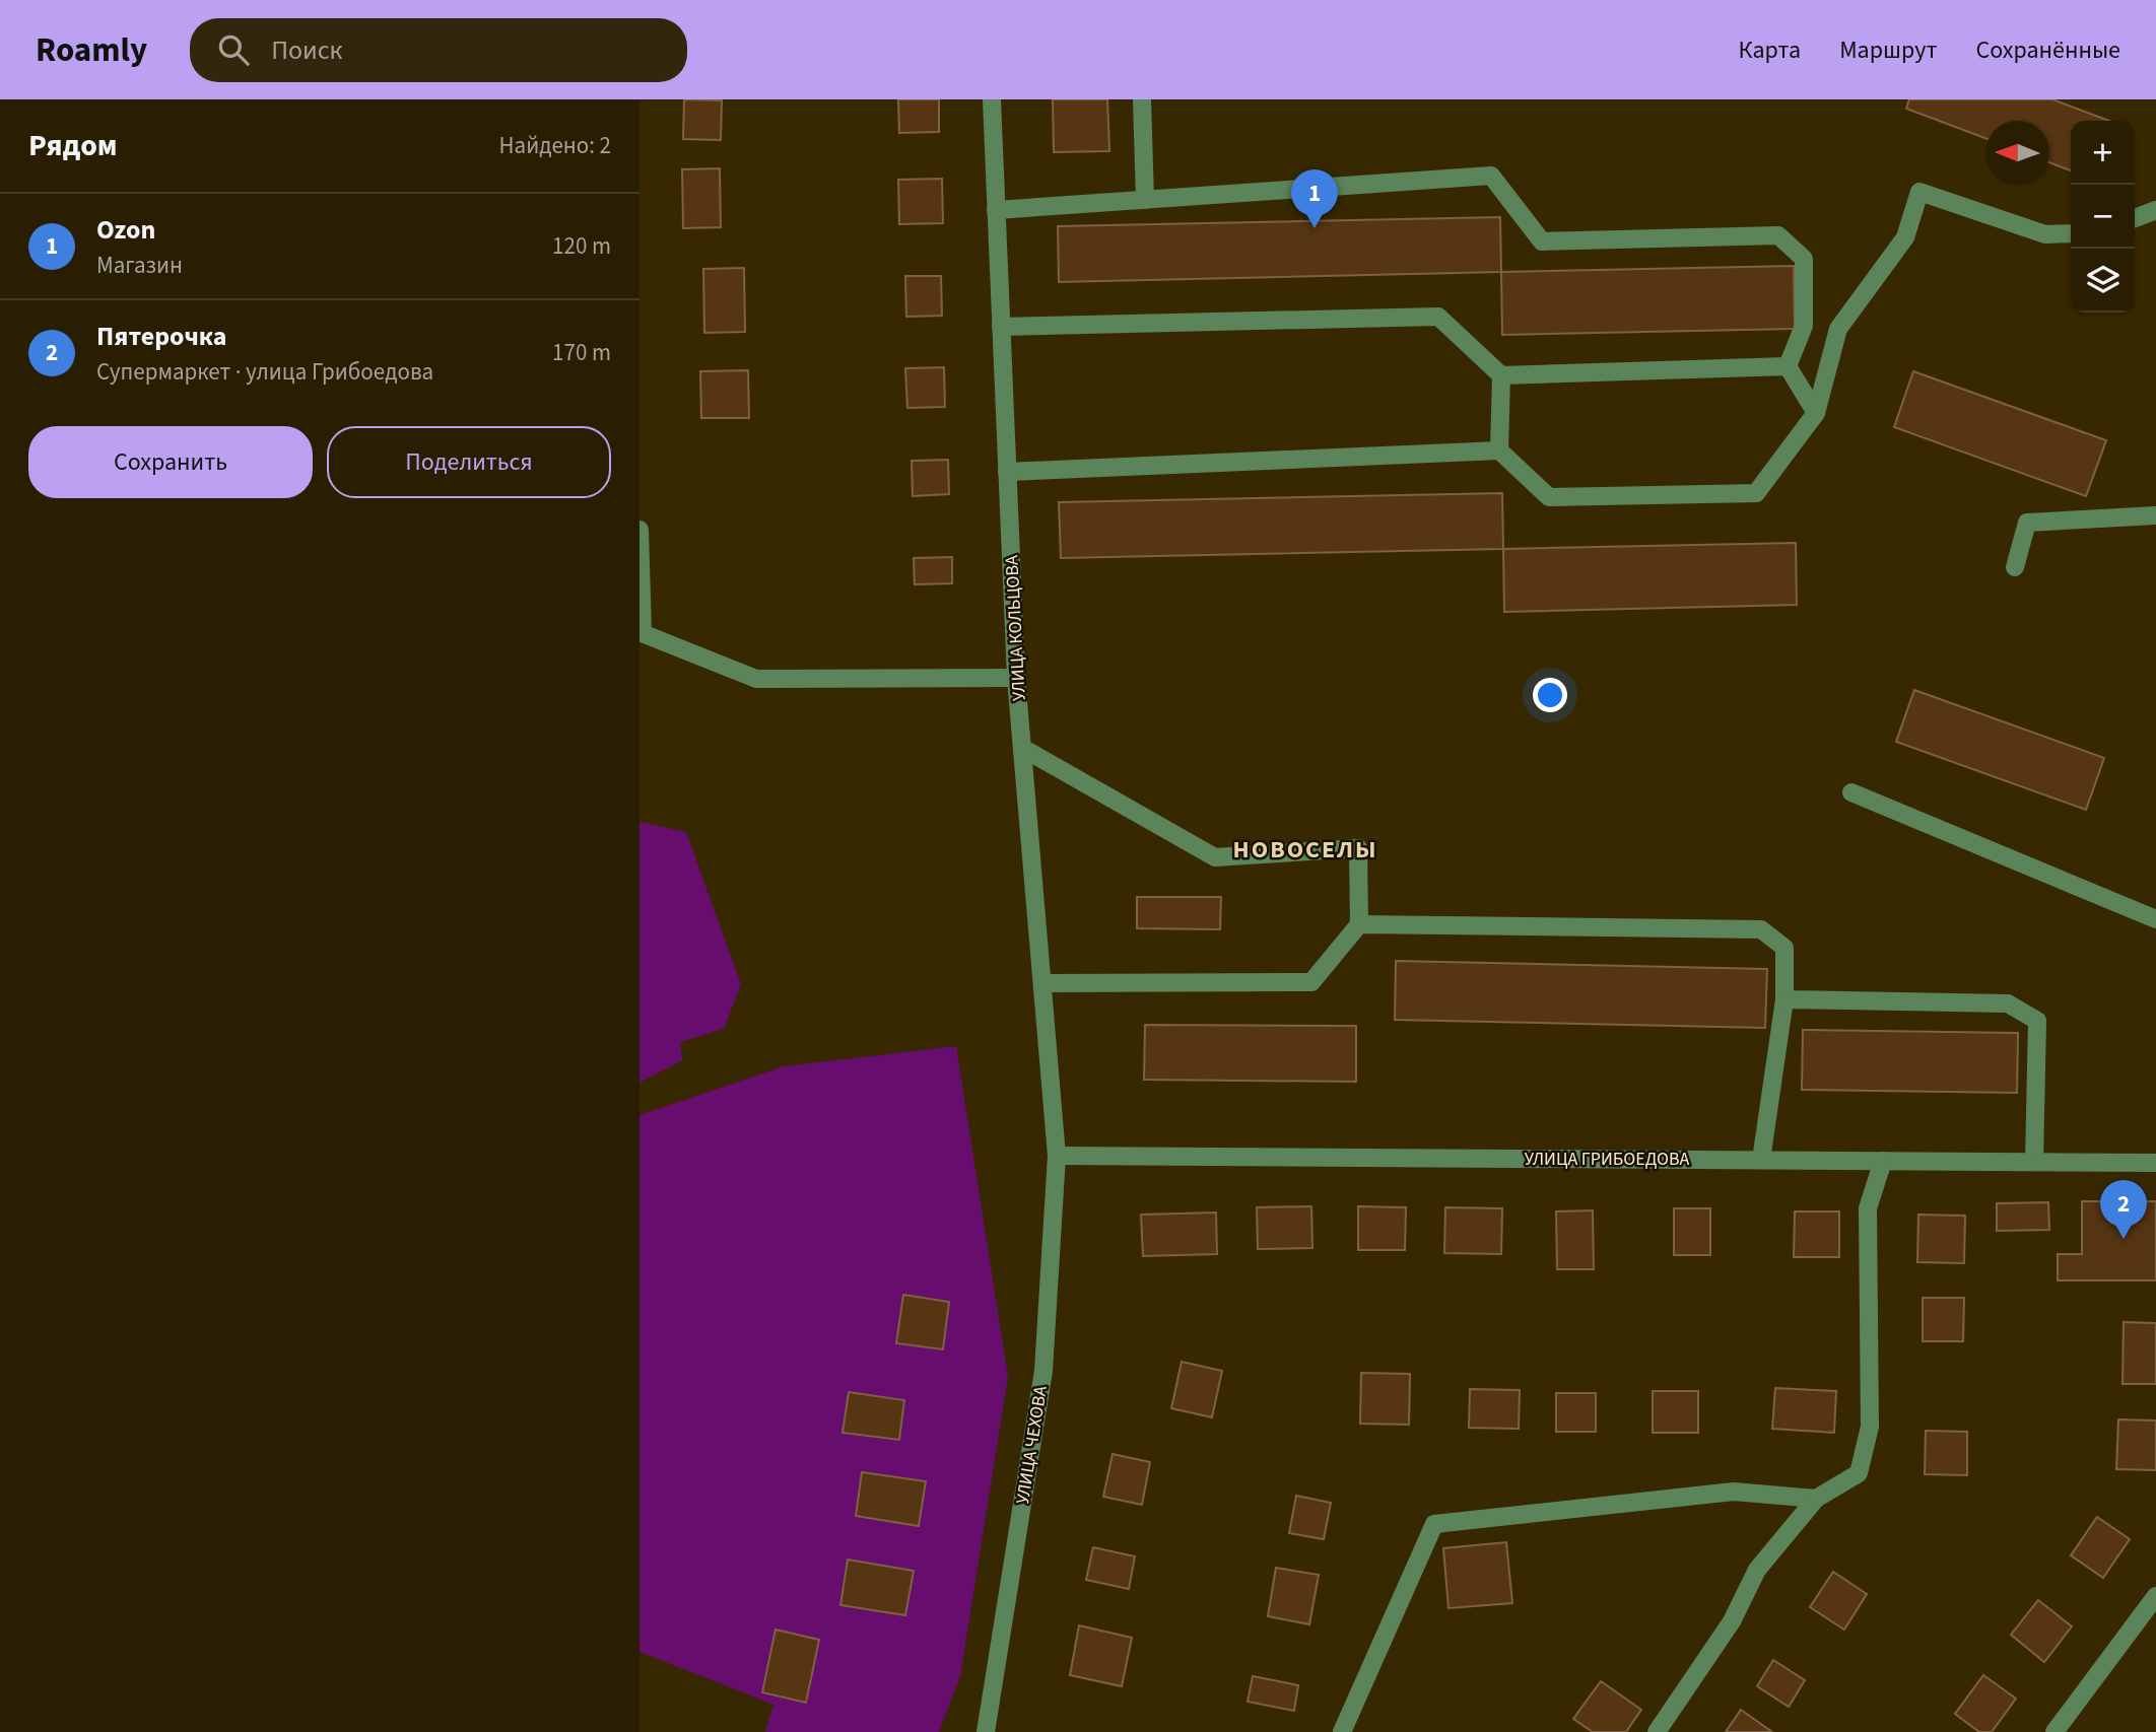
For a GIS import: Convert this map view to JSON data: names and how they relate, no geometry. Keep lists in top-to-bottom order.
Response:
{
  "streets": {
    "street": ["УЛИЦА КОЛЬЦОВА", "УЛИЦА ГРИБОЕДОВА", "УЛИЦА ЧЕХОВА"]
  },
  "crossings": [
    ["УЛИЦА КОЛЬЦОВА", "УЛИЦА ГРИБОЕДОВА"],
    ["УЛИЦА КОЛЬЦОВА", "УЛИЦА ЧЕХОВА"],
    ["УЛИЦА ГРИБОЕДОВА", "УЛИЦА ЧЕХОВА"]
  ],
  "districts": ["НОВОСЕЛЫ"],
  "north": "left",
  "page": {
    "header": "Roamly",
    "search": "Поиск",
    "nav": ["Карта", "Маршрут", "Сохранённые"],
    "heading": ["Рядом", "Найдено: 2"],
    "map_buttons": ["+", "−"],
    "pins": ["1", "2"],
    "list": [
      {
        "mark": "1",
        "name": "Ozon",
        "note": "Магазин",
        "value": "120 m"
      },
      {
        "mark": "2",
        "name": "Пятерочка",
        "note": "Супермаркет · улица Грибоедова",
        "value": "170 m"
      }
    ],
    "buttons": ["Сохранить", "Поделиться"]
  }
}
